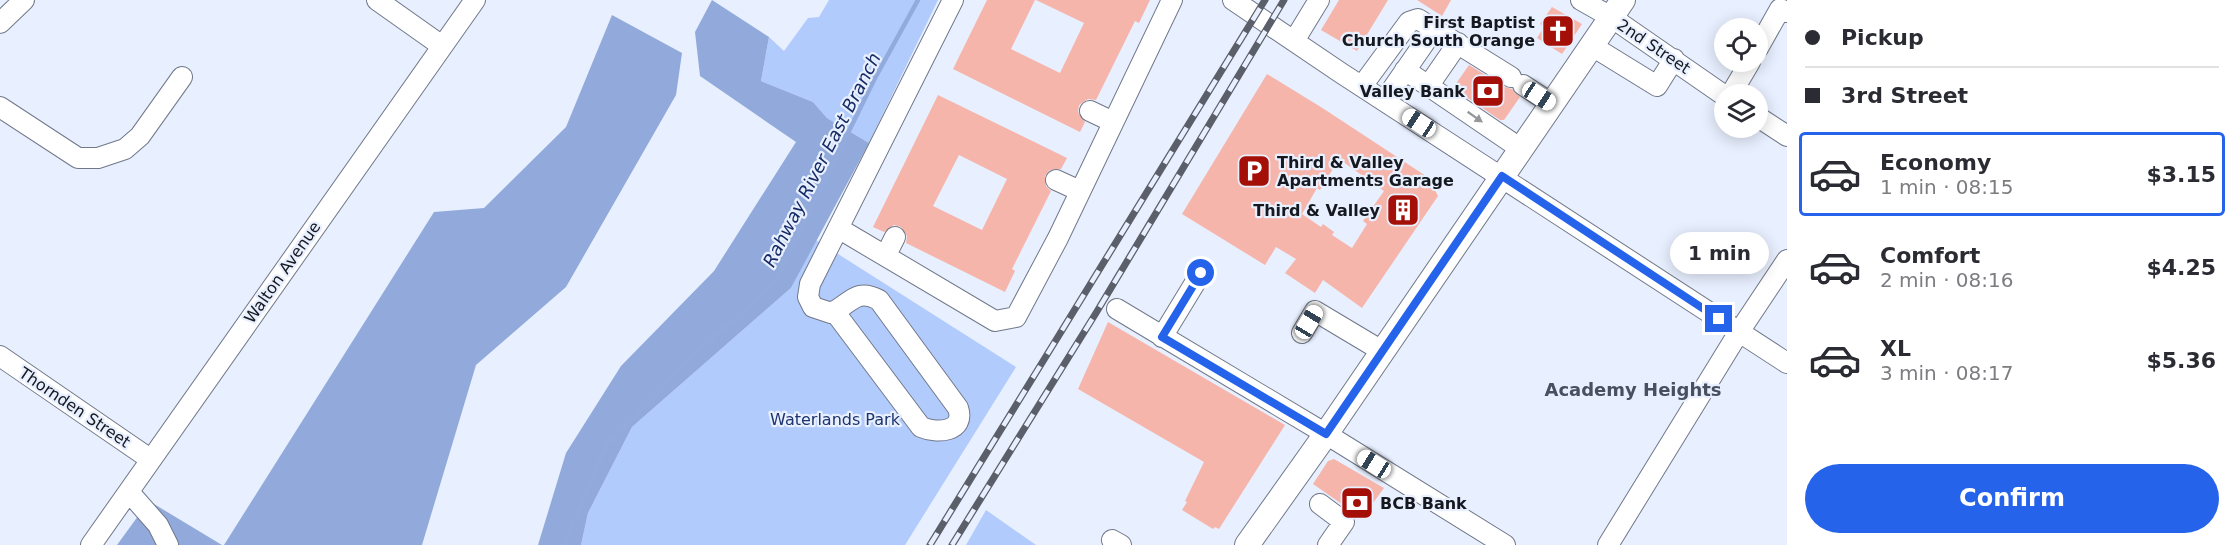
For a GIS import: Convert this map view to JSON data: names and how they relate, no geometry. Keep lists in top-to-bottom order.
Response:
{
  "streets": {
    "street": ["2nd Street", "Walton Avenue", "Thornden Street"]
  },
  "crossings": [
    ["Walton Avenue", "Thornden Street"]
  ],
  "districts": ["Academy Heights"],
  "water": ["Rahway River East Branch"],
  "parks": ["Waterlands Park"],
  "places": {
    "church": ["First Baptist Church South Orange"],
    "bank": ["Valley Bank", "BCB Bank"],
    "parking": ["Third & Valley Apartments Garage"],
    "building": ["Third & Valley"]
  },
  "page": {
    "banner": ["Pickup", "3rd Street"],
    "list": [
      {
        "name": "Economy",
        "note": "1 min · 08:15",
        "value": "$3.15"
      },
      {
        "name": "Comfort",
        "note": "2 min · 08:16",
        "value": "$4.25"
      },
      {
        "name": "XL",
        "note": "3 min · 08:17",
        "value": "$5.36"
      }
    ],
    "bubble": "1 min",
    "buttons": "Confirm"
  }
}
